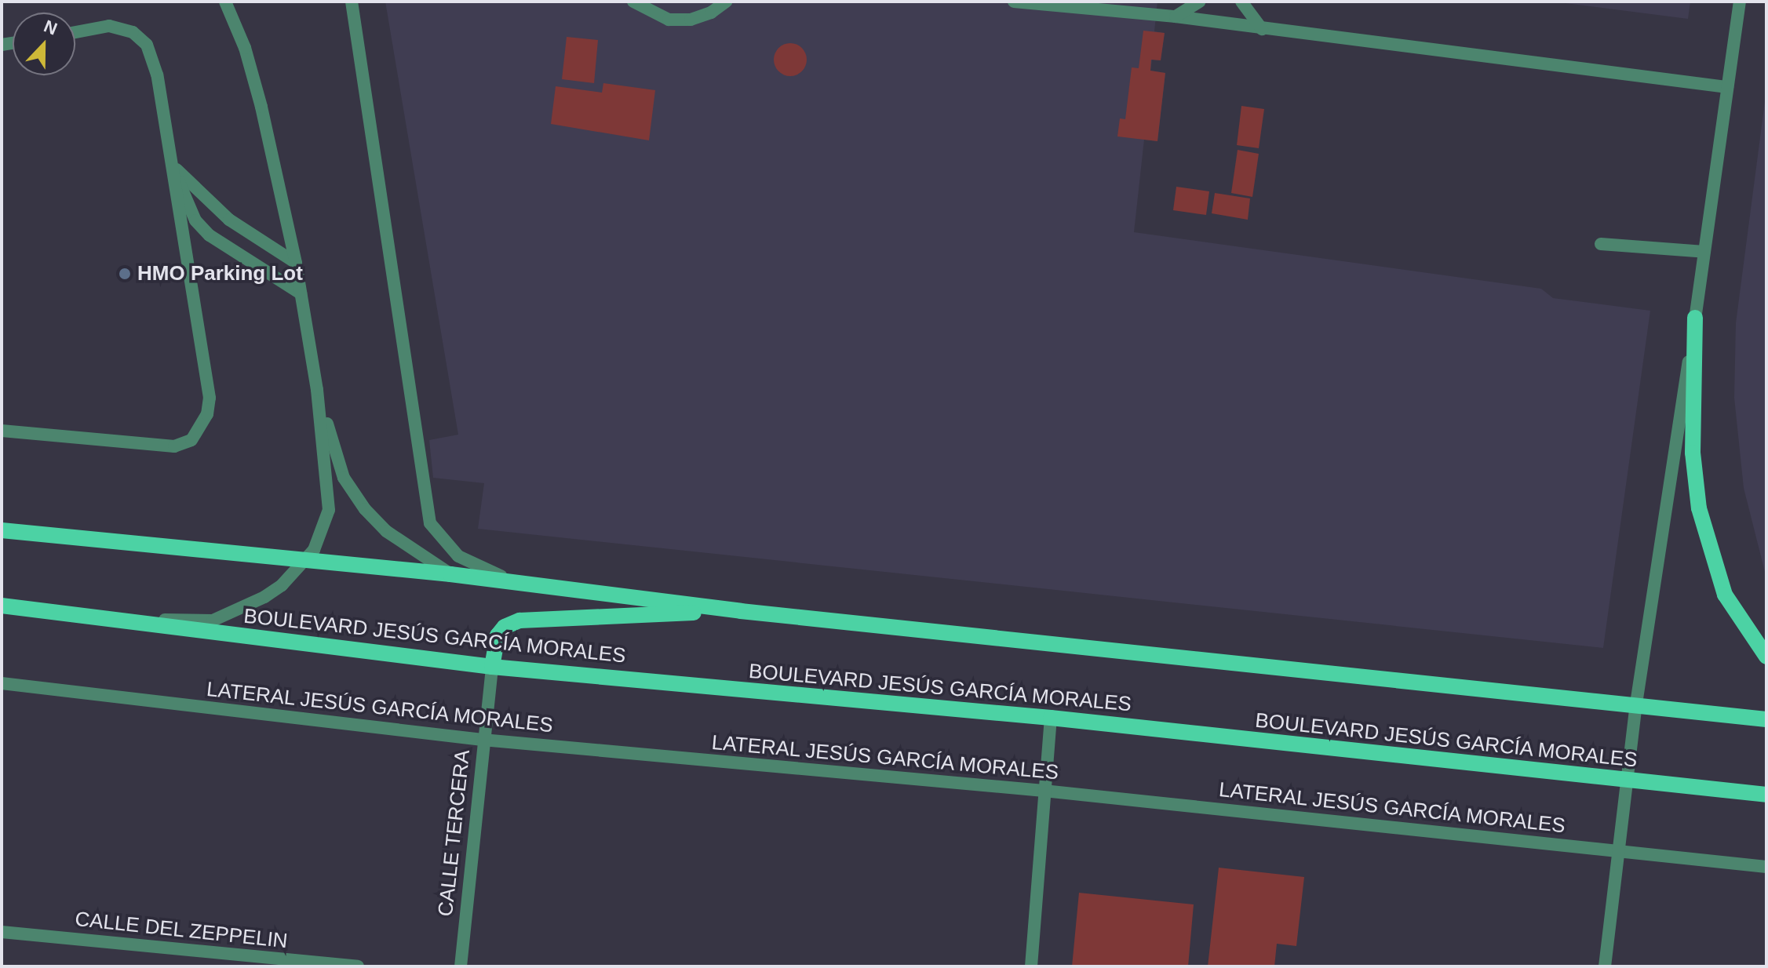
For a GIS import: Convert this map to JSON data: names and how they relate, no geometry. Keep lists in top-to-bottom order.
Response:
{
  "streets": {
    "main road": ["BOULEVARD JESÚS GARCÍA MORALES"],
    "street": ["LATERAL JESÚS GARCÍA MORALES", "CALLE TERCERA", "CALLE DEL ZEPPELIN"]
  },
  "crossings": [
    ["BOULEVARD JESÚS GARCÍA MORALES", "CALLE TERCERA"],
    ["LATERAL JESÚS GARCÍA MORALES", "CALLE TERCERA"]
  ],
  "places": ["HMO Parking Lot"],
  "north": "top"
}
